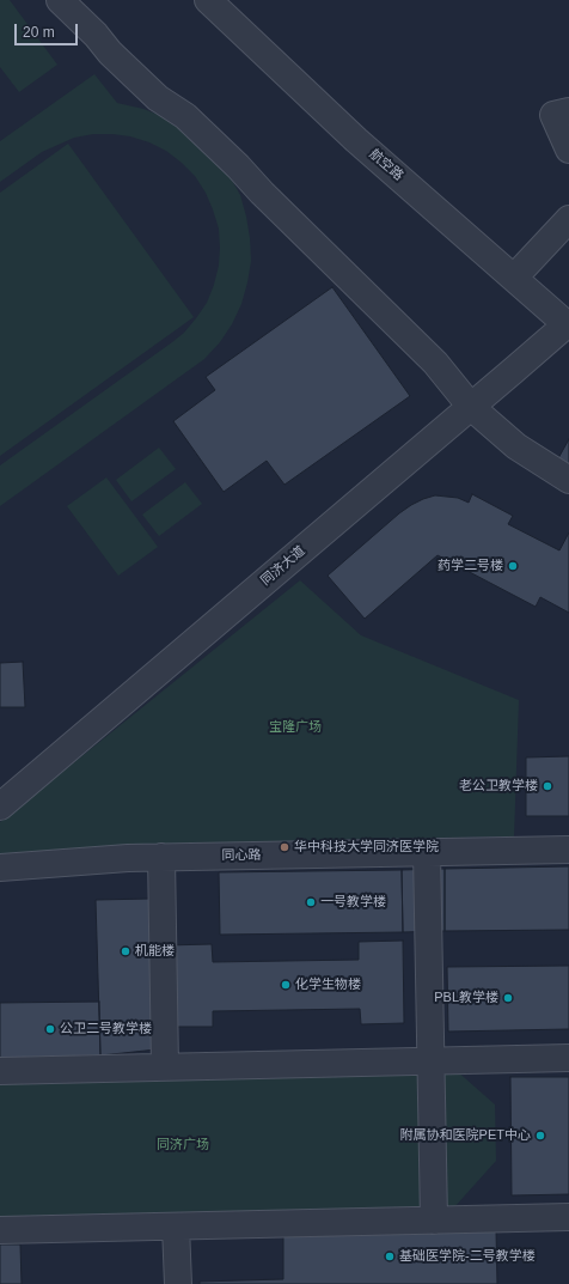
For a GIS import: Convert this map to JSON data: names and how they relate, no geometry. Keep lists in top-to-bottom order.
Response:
{
  "streets": {
    "street": ["航空路", "同济大道", "同心路"]
  },
  "crossings": [
    ["航空路", "同济大道"]
  ],
  "parks": ["宝隆广场", "同济广场"],
  "places": [
    "药学二号楼",
    "老公卫教学楼",
    "华中科技大学同济医学院",
    "一号教学楼",
    "机能楼",
    "化学生物楼",
    "PBL教学楼",
    "公卫二号教学楼",
    "附属协和医院PET中心",
    "基础医学院-二号教学楼"
  ],
  "scale_bar": "20 m"
}
